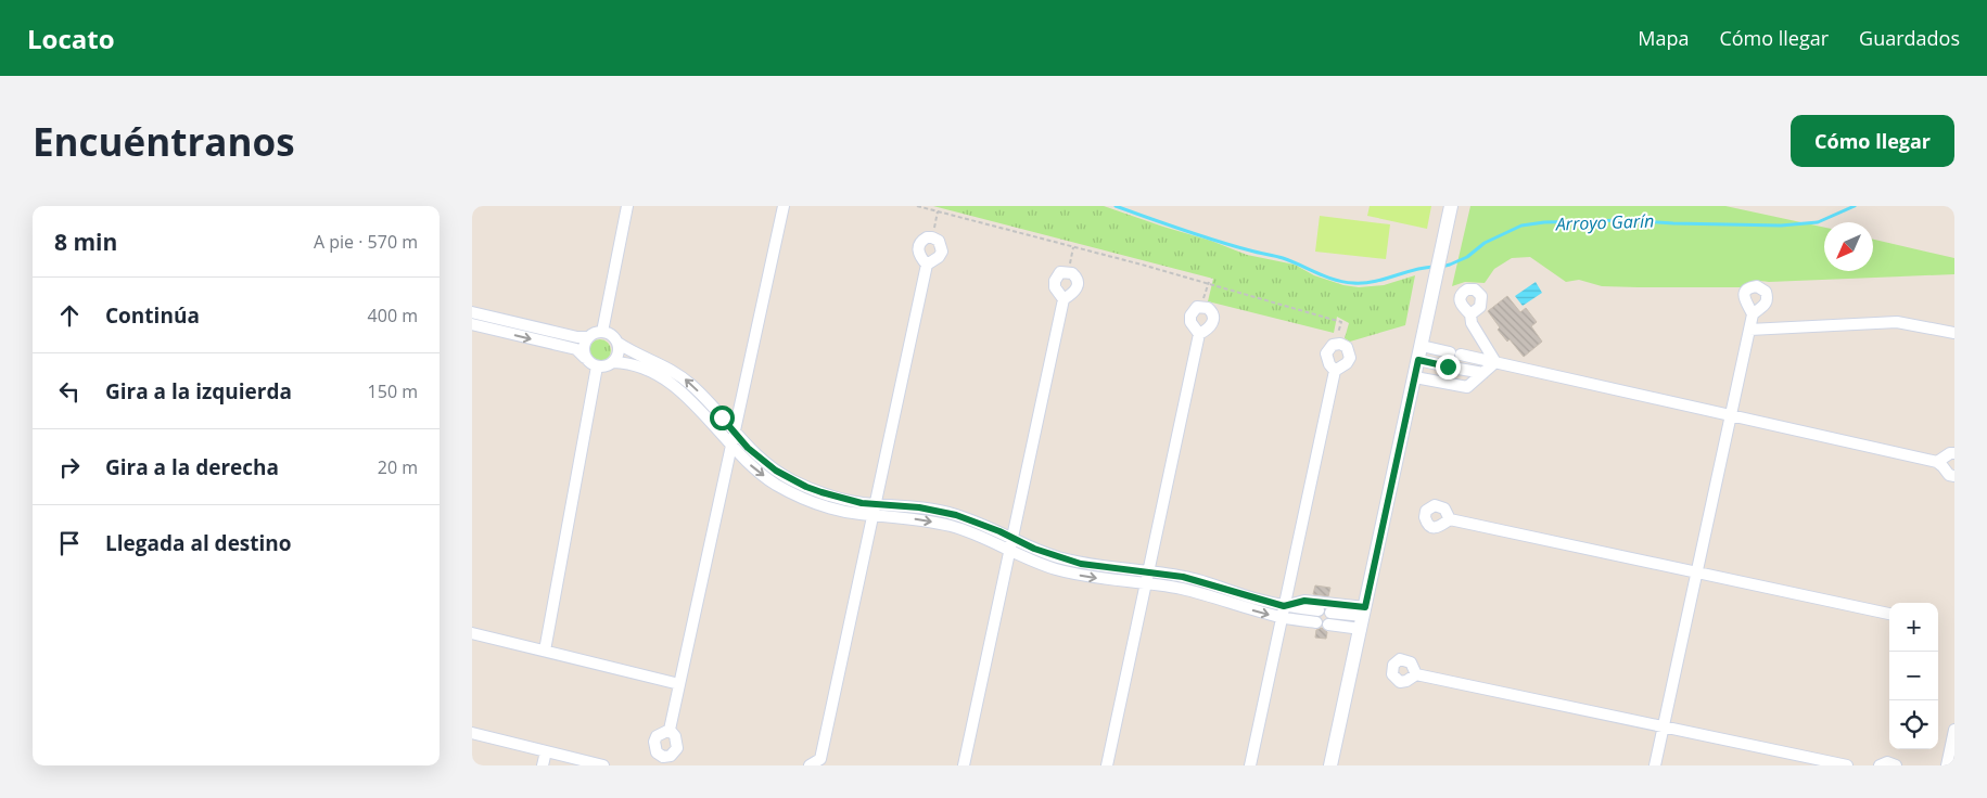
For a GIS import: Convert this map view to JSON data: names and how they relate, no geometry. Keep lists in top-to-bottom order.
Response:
{
  "water": ["Arroyo Garín"],
  "north": "bottom left",
  "page": {
    "header": "Locato",
    "nav": ["Mapa", "Cómo llegar", "Guardados"],
    "buttons": "Cómo llegar",
    "title": "Encuéntranos",
    "heading": ["8 min", "A pie · 570 m"],
    "list": [
      ["Continúa", "400 m"],
      ["Gira a la izquierda", "150 m"],
      ["Gira a la derecha", "20 m"],
      "Llegada al destino"
    ],
    "map_buttons": ["+", "−"]
  }
}
